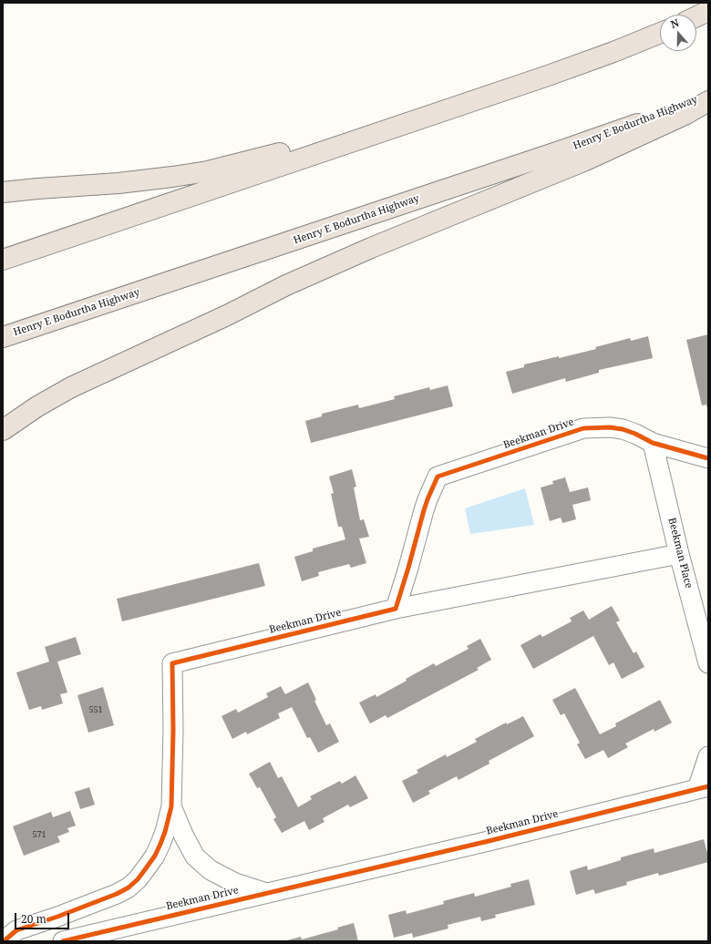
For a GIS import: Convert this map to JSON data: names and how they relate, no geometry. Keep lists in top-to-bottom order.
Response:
{
  "streets": {
    "highway": ["Henry E Bodurtha Highway"],
    "street": ["Beekman Drive", "Beekman Place"]
  },
  "crossings": [
    ["Beekman Drive", "Beekman Place"]
  ],
  "house_numbers": ["551", "571"],
  "scale_bar": "20 m",
  "north": "top"
}
